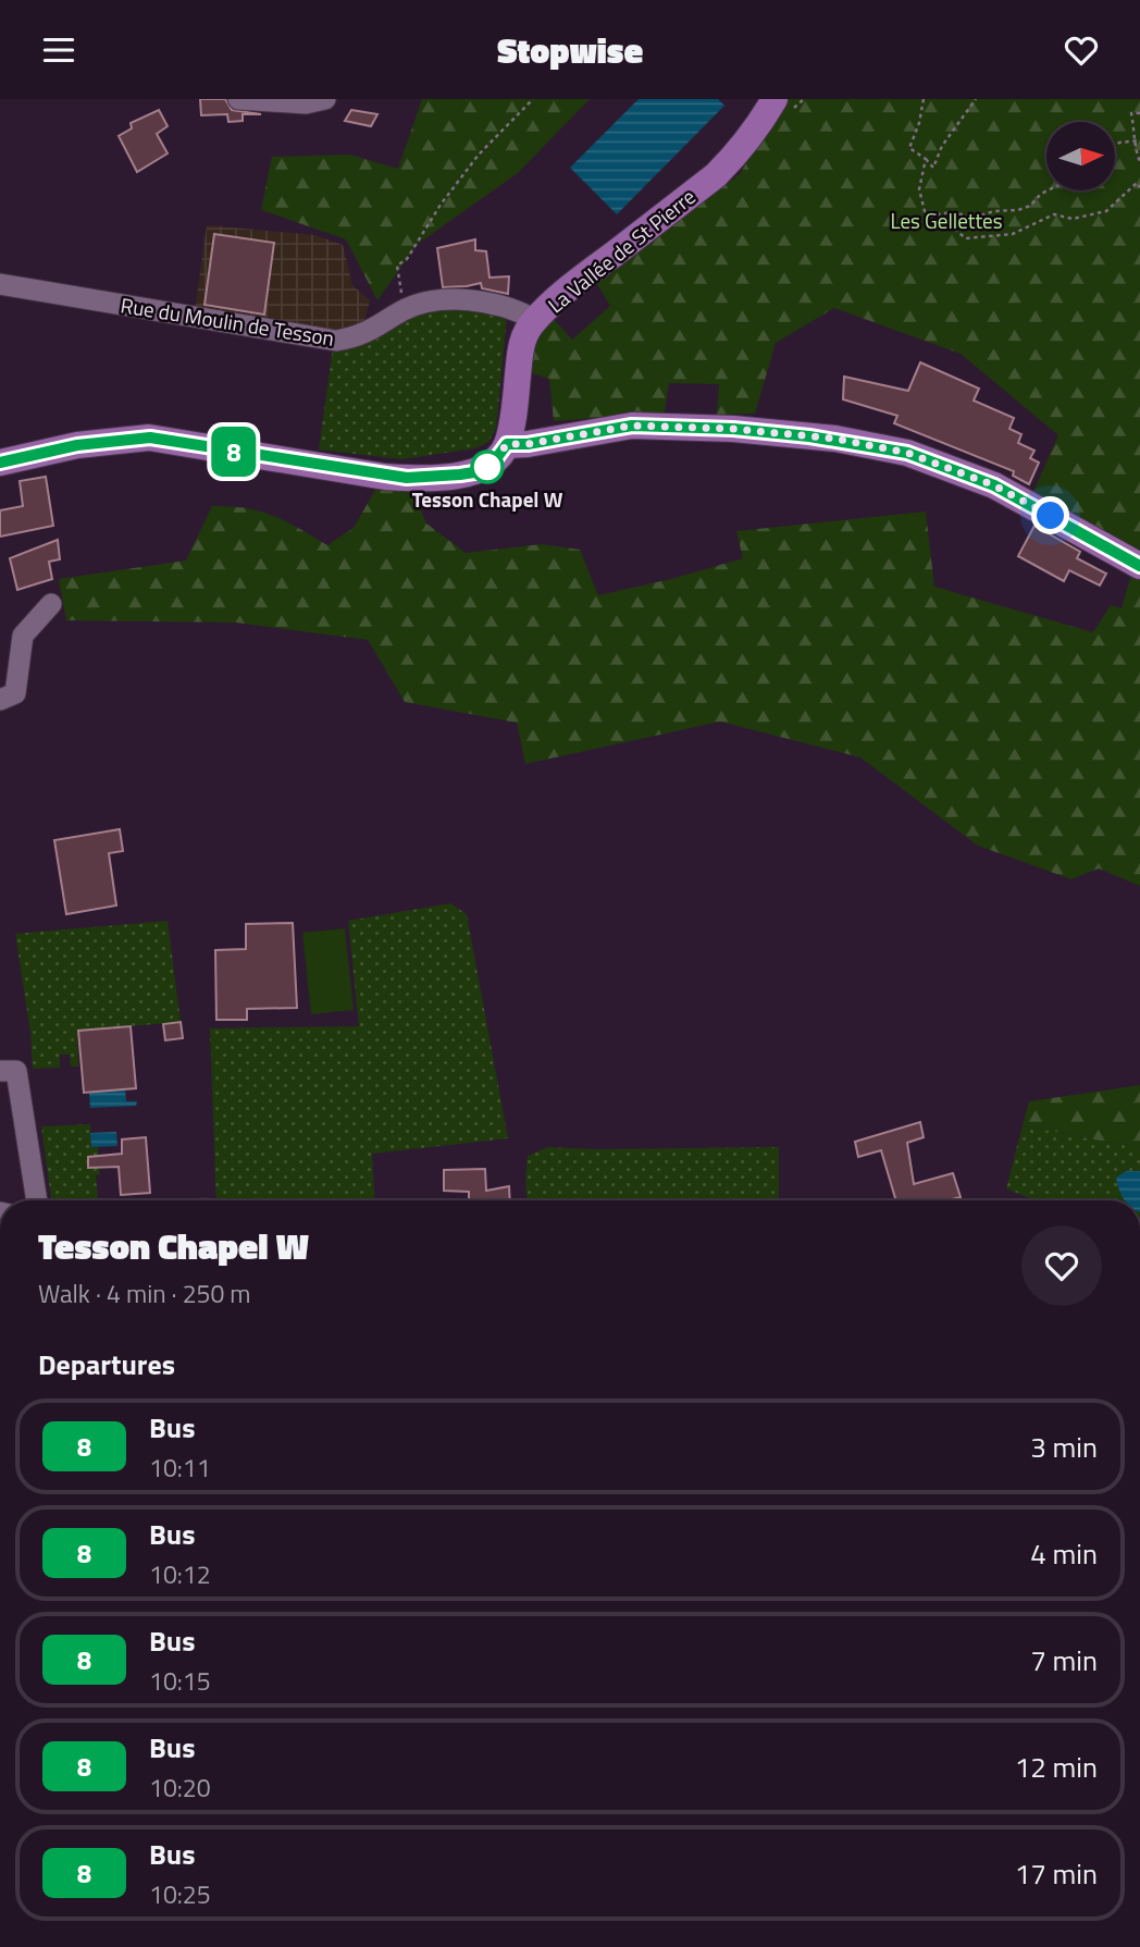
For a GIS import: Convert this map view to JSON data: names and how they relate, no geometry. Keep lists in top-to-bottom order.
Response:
{
  "streets": {
    "main road": ["La Vallée de St Pierre"],
    "street": ["Rue du Moulin de Tesson"]
  },
  "crossings": [
    ["La Vallée de St Pierre", "Rue du Moulin de Tesson"]
  ],
  "parks": ["Les Gellettes"],
  "places": ["Tesson Chapel W"],
  "lines": ["bus line 8"],
  "north": "right",
  "page": {
    "header": "Stopwise",
    "on_map": "8",
    "heading": [
      ["Tesson Chapel W", "Walk · 4 min · 250 m"],
      "Departures"
    ],
    "list": [
      {
        "mark": "8",
        "name": "Bus",
        "note": "10:11",
        "value": "3 min"
      },
      {
        "mark": "8",
        "name": "Bus",
        "note": "10:12",
        "value": "4 min"
      },
      {
        "mark": "8",
        "name": "Bus",
        "note": "10:15",
        "value": "7 min"
      },
      {
        "mark": "8",
        "name": "Bus",
        "note": "10:20",
        "value": "12 min"
      },
      {
        "mark": "8",
        "name": "Bus",
        "note": "10:25",
        "value": "17 min"
      }
    ]
  }
}
